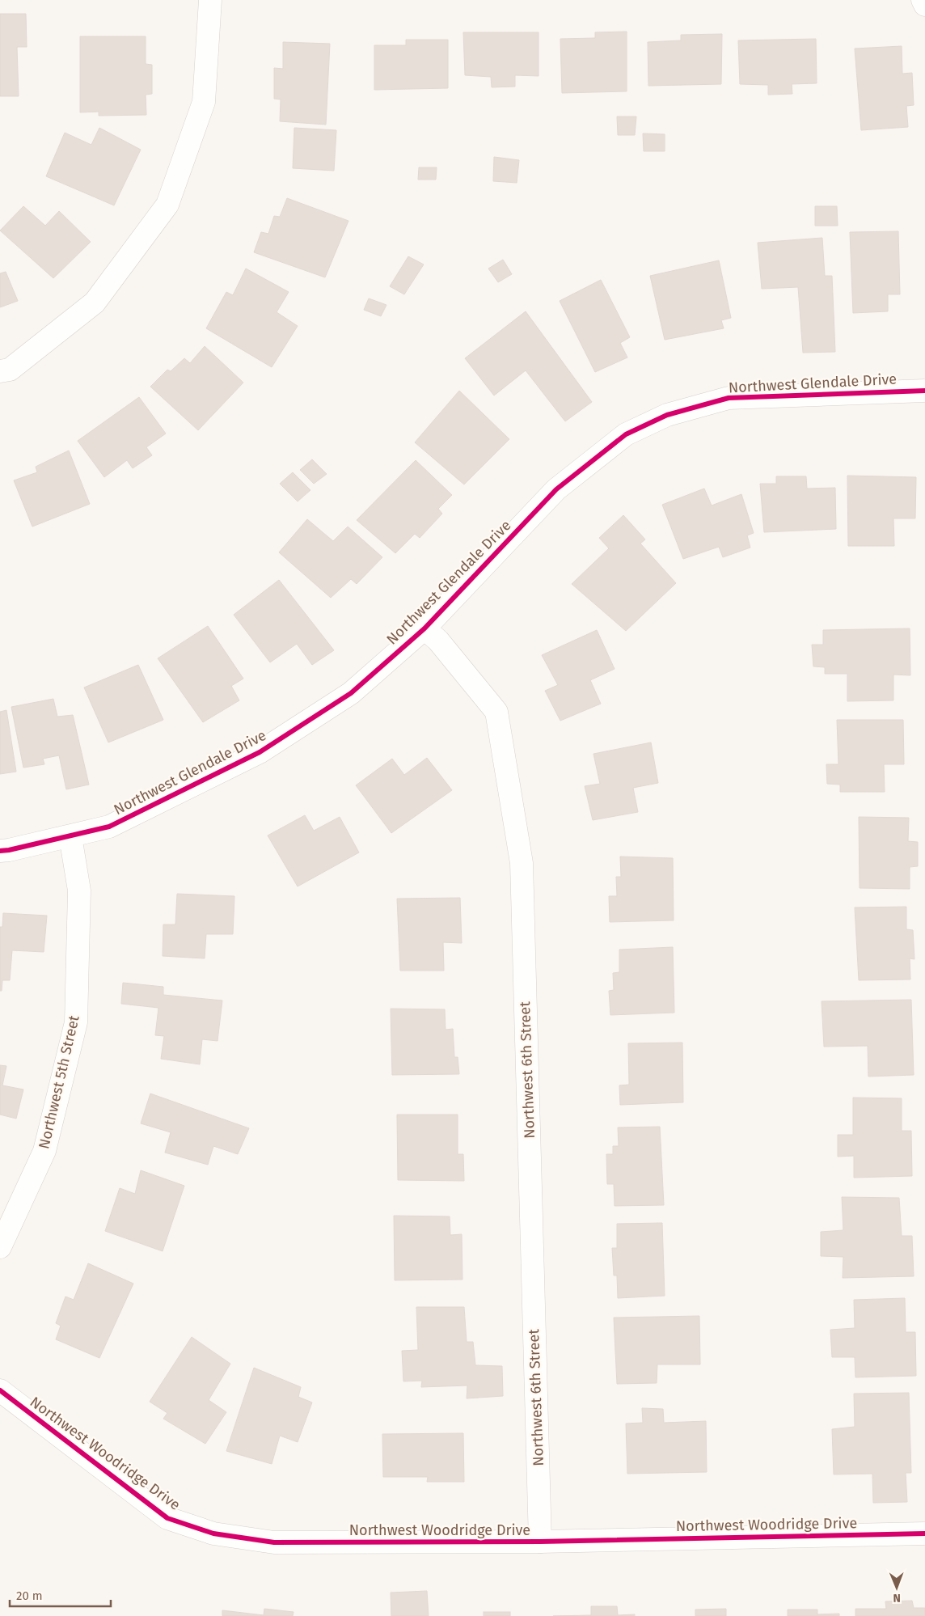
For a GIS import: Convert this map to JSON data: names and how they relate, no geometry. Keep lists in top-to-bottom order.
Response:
{
  "streets": {
    "street": [
      "Northwest Glendale Drive",
      "Northwest 6th Street",
      "Northwest 5th Street",
      "Northwest Woodridge Drive"
    ]
  },
  "crossings": [
    ["Northwest Glendale Drive", "Northwest 6th Street"],
    ["Northwest Glendale Drive", "Northwest 5th Street"],
    ["Northwest 6th Street", "Northwest Woodridge Drive"]
  ],
  "scale_bar": "20 m",
  "north": "bottom"
}
